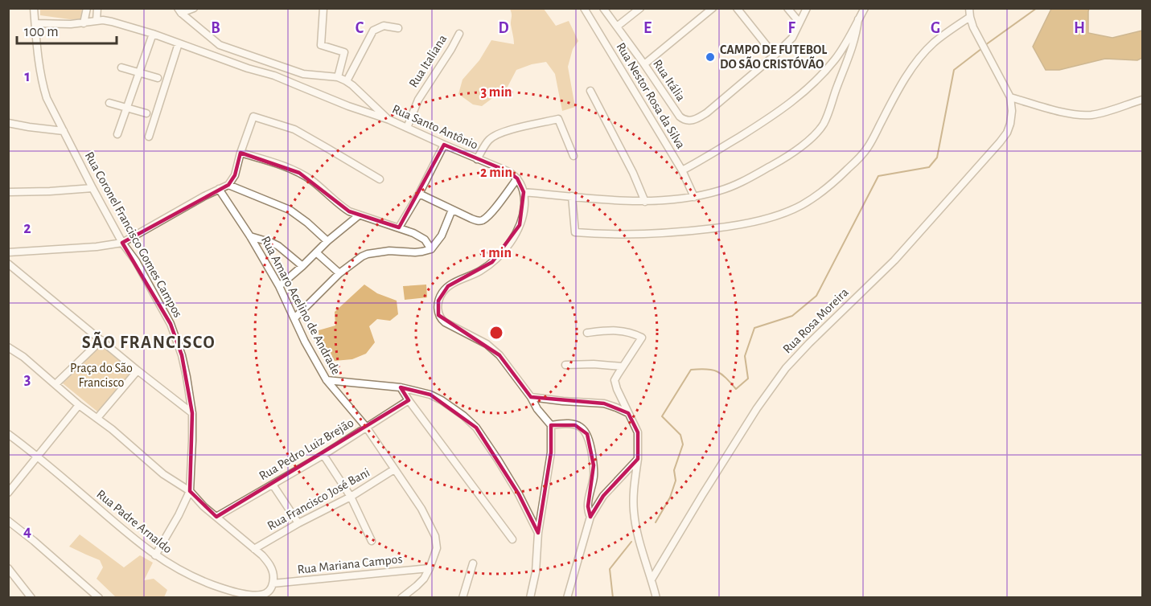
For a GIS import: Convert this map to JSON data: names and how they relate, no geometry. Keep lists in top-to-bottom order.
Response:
{
  "streets": {
    "street": [
      "Rua Italiana",
      "Rua Itália",
      "Rua Nestor Rosa da Silva",
      "Rua Santo Antônio",
      "Rua Coronel Francisco Gomes Campos",
      "Rua Amaro Acelino de Andrade",
      "Rua Rosa Moreira",
      "Rua Pedro Luiz Brejão",
      "Rua Francisco José Bani",
      "Rua Padre Arnaldo",
      "Rua Mariana Campos"
    ]
  },
  "crossings": [
    ["Rua Italiana", "Rua Santo Antônio"],
    ["Rua Coronel Francisco Gomes Campos", "Rua Padre Arnaldo"],
    ["Rua Amaro Acelino de Andrade", "Rua Pedro Luiz Brejão"],
    ["Rua Amaro Acelino de Andrade", "Rua Francisco José Bani"],
    ["Rua Amaro Acelino de Andrade", "Rua Mariana Campos"],
    ["Rua Padre Arnaldo", "Rua Mariana Campos"]
  ],
  "districts": ["SÃO FRANCISCO"],
  "parks": ["Praça do São Francisco"],
  "places": ["CAMPO DE FUTEBOL DO SÃO CRISTÓVÃO"],
  "scale_bar": "100 m",
  "grid": {
    "columns": [
      "B",
      "C",
      "D",
      "E",
      "F",
      "G",
      "H"
    ],
    "rows": [
      "1",
      "2",
      "3",
      "4"
    ]
  },
  "rings": ["3 min", "2 min", "1 min"]
}
